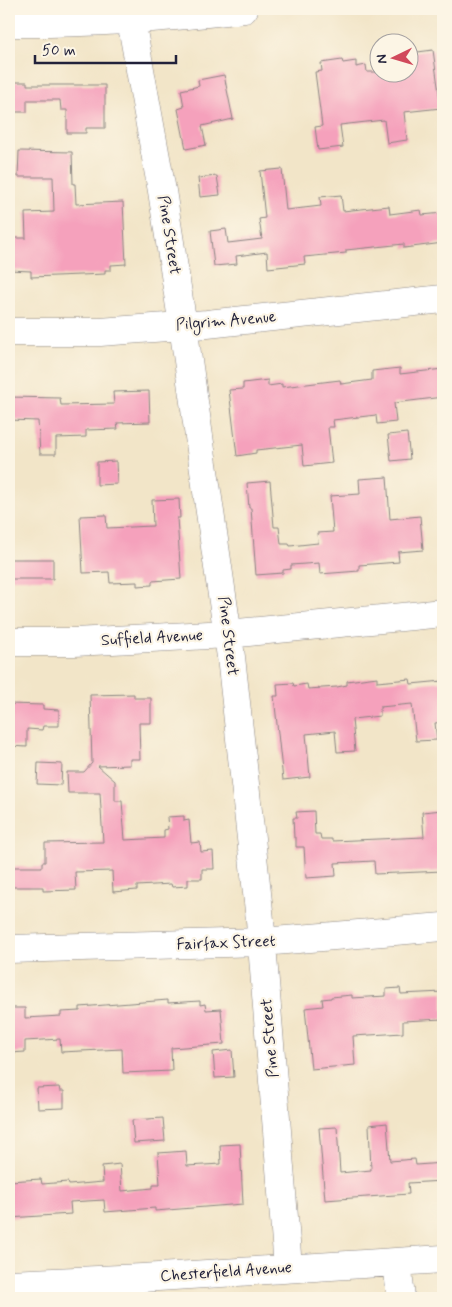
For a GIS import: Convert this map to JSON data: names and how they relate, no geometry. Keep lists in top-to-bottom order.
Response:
{
  "streets": {
    "street": [
      "Pine Street",
      "Pilgrim Avenue",
      "Suffield Avenue",
      "Fairfax Street",
      "Chesterfield Avenue"
    ]
  },
  "crossings": [
    ["Pine Street", "Pilgrim Avenue"],
    ["Pine Street", "Suffield Avenue"],
    ["Pine Street", "Fairfax Street"],
    ["Pine Street", "Chesterfield Avenue"]
  ],
  "scale_bar": "50 m",
  "north": "left"
}
